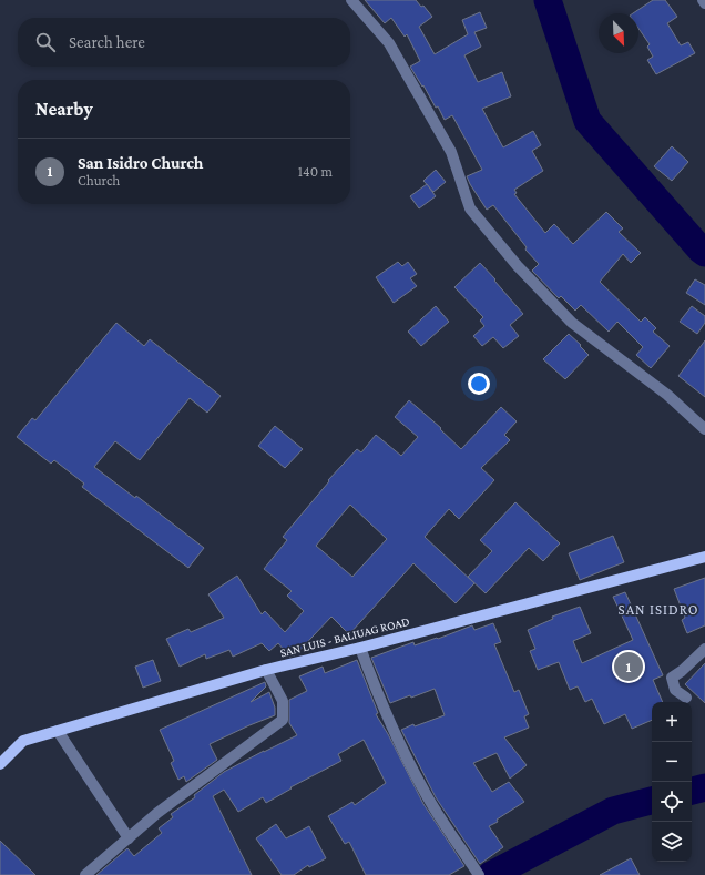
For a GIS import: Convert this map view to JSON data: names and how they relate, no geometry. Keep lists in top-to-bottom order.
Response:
{
  "streets": {
    "main road": ["SAN LUIS - BALIUAG ROAD"]
  },
  "districts": ["SAN ISIDRO"],
  "north": "bottom right",
  "page": {
    "search": "Search here",
    "heading": "Nearby",
    "list": [
      {
        "mark": "1",
        "name": "San Isidro Church",
        "note": "Church",
        "value": "140 m"
      }
    ],
    "pins": "1",
    "map_buttons": ["+", "−"]
  }
}
